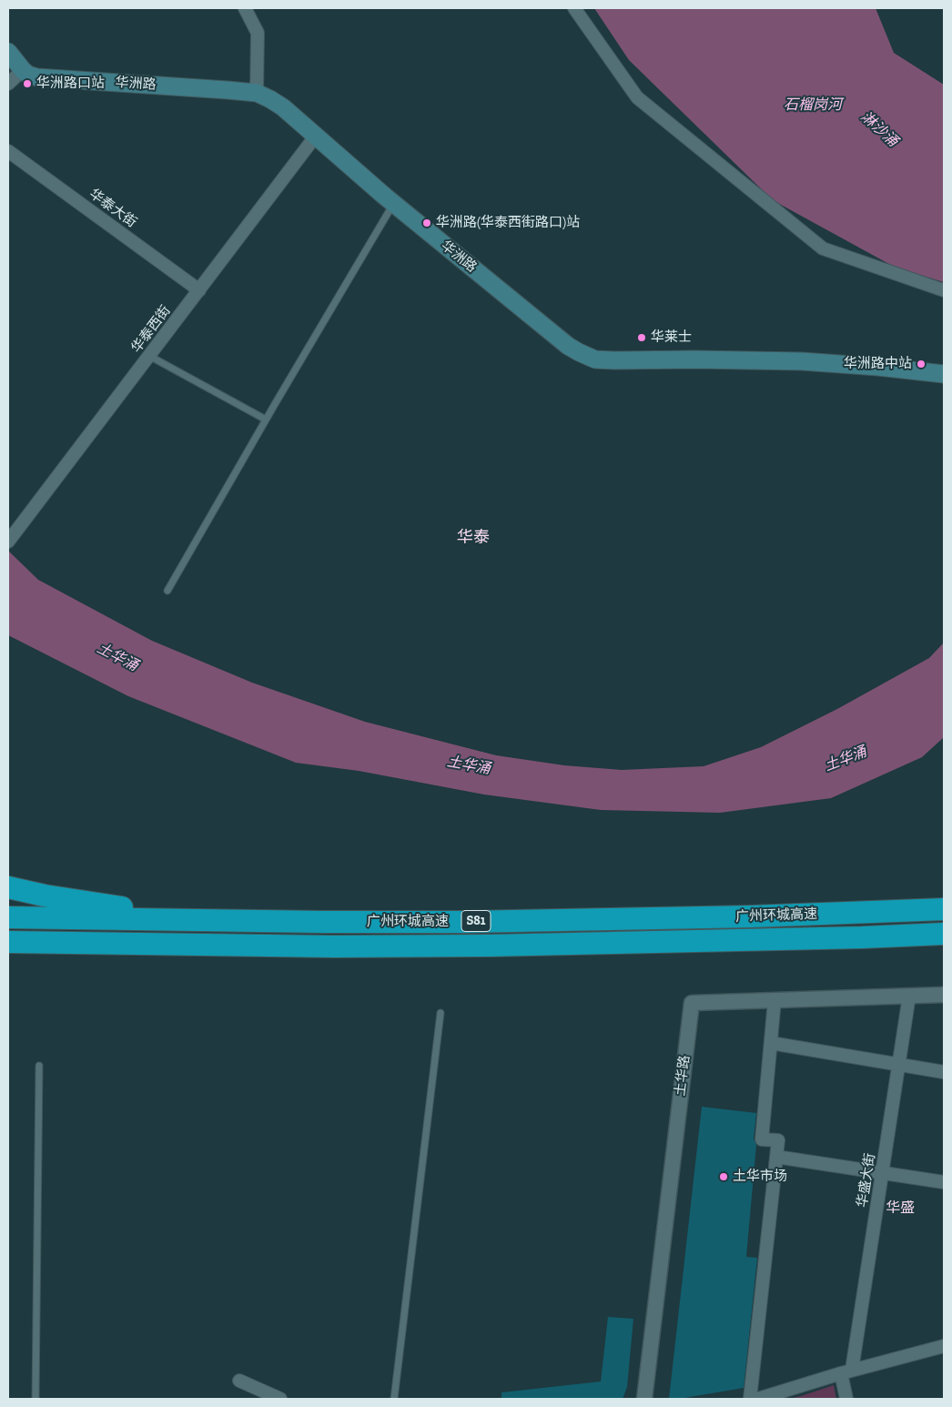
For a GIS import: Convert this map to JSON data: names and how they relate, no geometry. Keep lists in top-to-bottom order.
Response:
{
  "streets": {
    "highway": ["广州环城高速", "S81"],
    "main road": ["华洲路"],
    "street": [
      "华泰大街",
      "华泰西街",
      "土华路",
      "华盛大街"
    ]
  },
  "crossings": [
    ["华洲路", "华泰西街"],
    ["华泰大街", "华泰西街"],
    ["土华路", "华盛大街"]
  ],
  "districts": ["华泰", "华盛"],
  "water": ["石榴岗河", "淋沙涌", "土华涌"],
  "places": [
    "华洲路口站",
    "华洲路(华泰西街路口)站",
    "华莱士",
    "华洲路中站",
    "土华市场"
  ]
}
